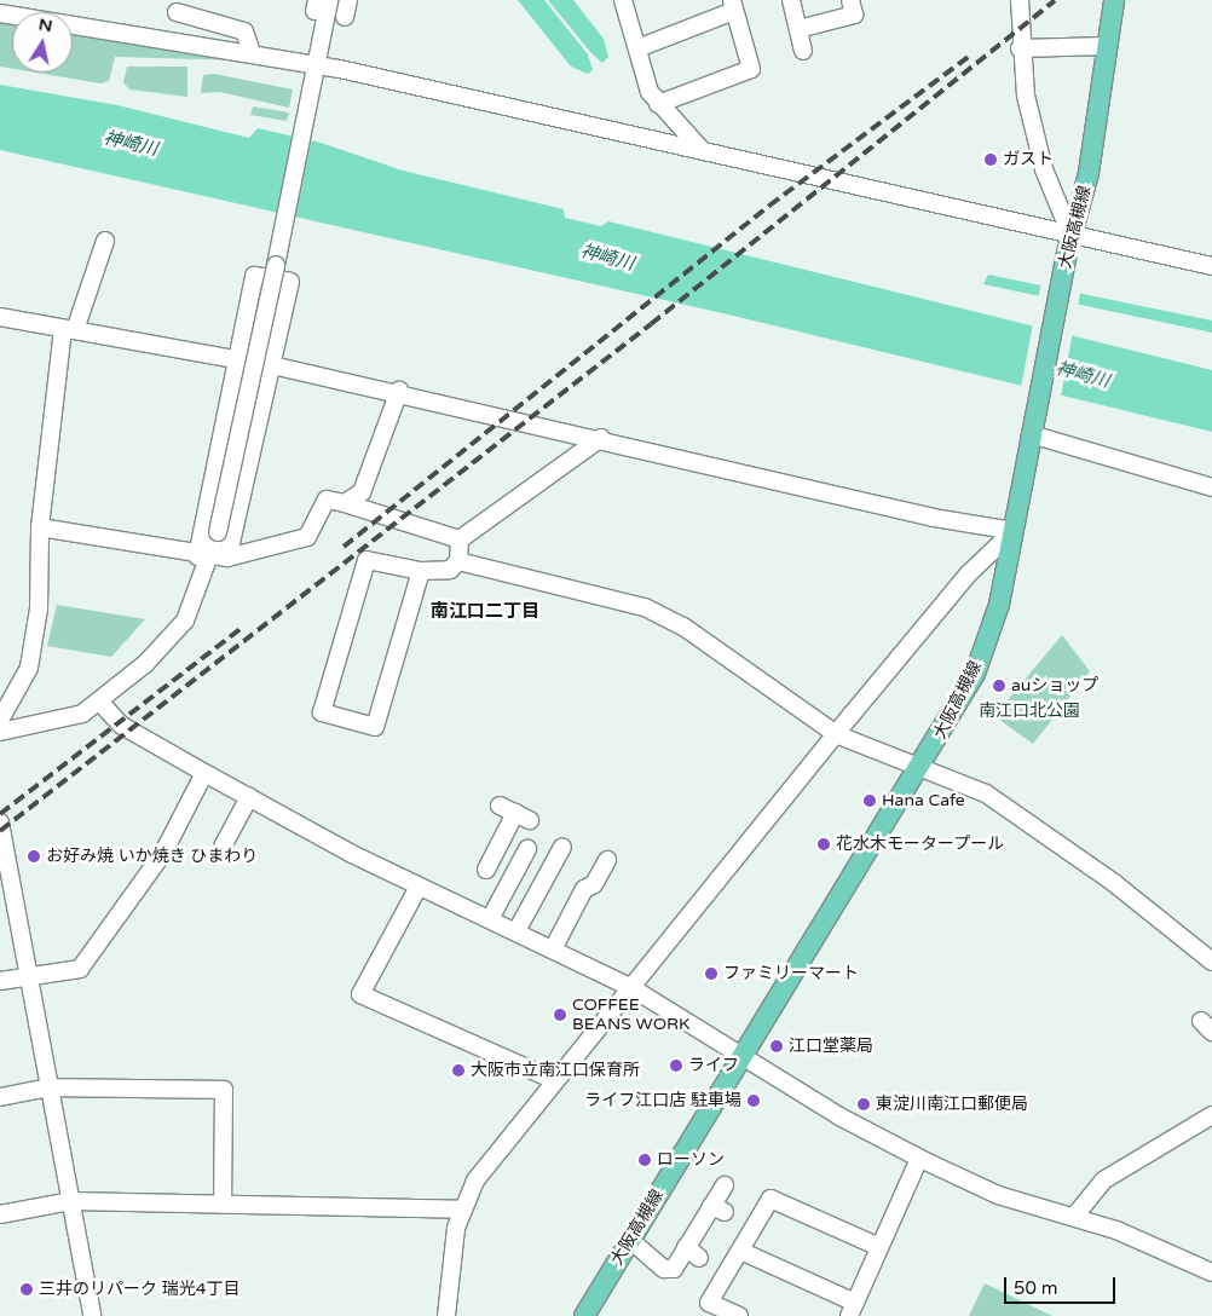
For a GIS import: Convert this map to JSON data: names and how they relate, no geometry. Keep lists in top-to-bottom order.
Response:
{
  "streets": {
    "main road": ["大阪高槻線"]
  },
  "districts": ["南江口二丁目"],
  "water": ["神崎川"],
  "parks": ["南江口北公園"],
  "places": [
    "ガスト",
    "auショップ",
    "Hana Cafe",
    "花水木モータープール",
    "お好み焼 いか焼き ひまわり",
    "ファミリーマート",
    "COFFEE BEANS WORK",
    "江口堂薬局",
    "ライフ",
    "大阪市立南江口保育所",
    "ライフ江口店 駐車場",
    "東淀川南江口郵便局",
    "ローソン",
    "三井のリパーク 瑞光4丁目"
  ],
  "scale_bar": "50 m",
  "north": "top"
}
